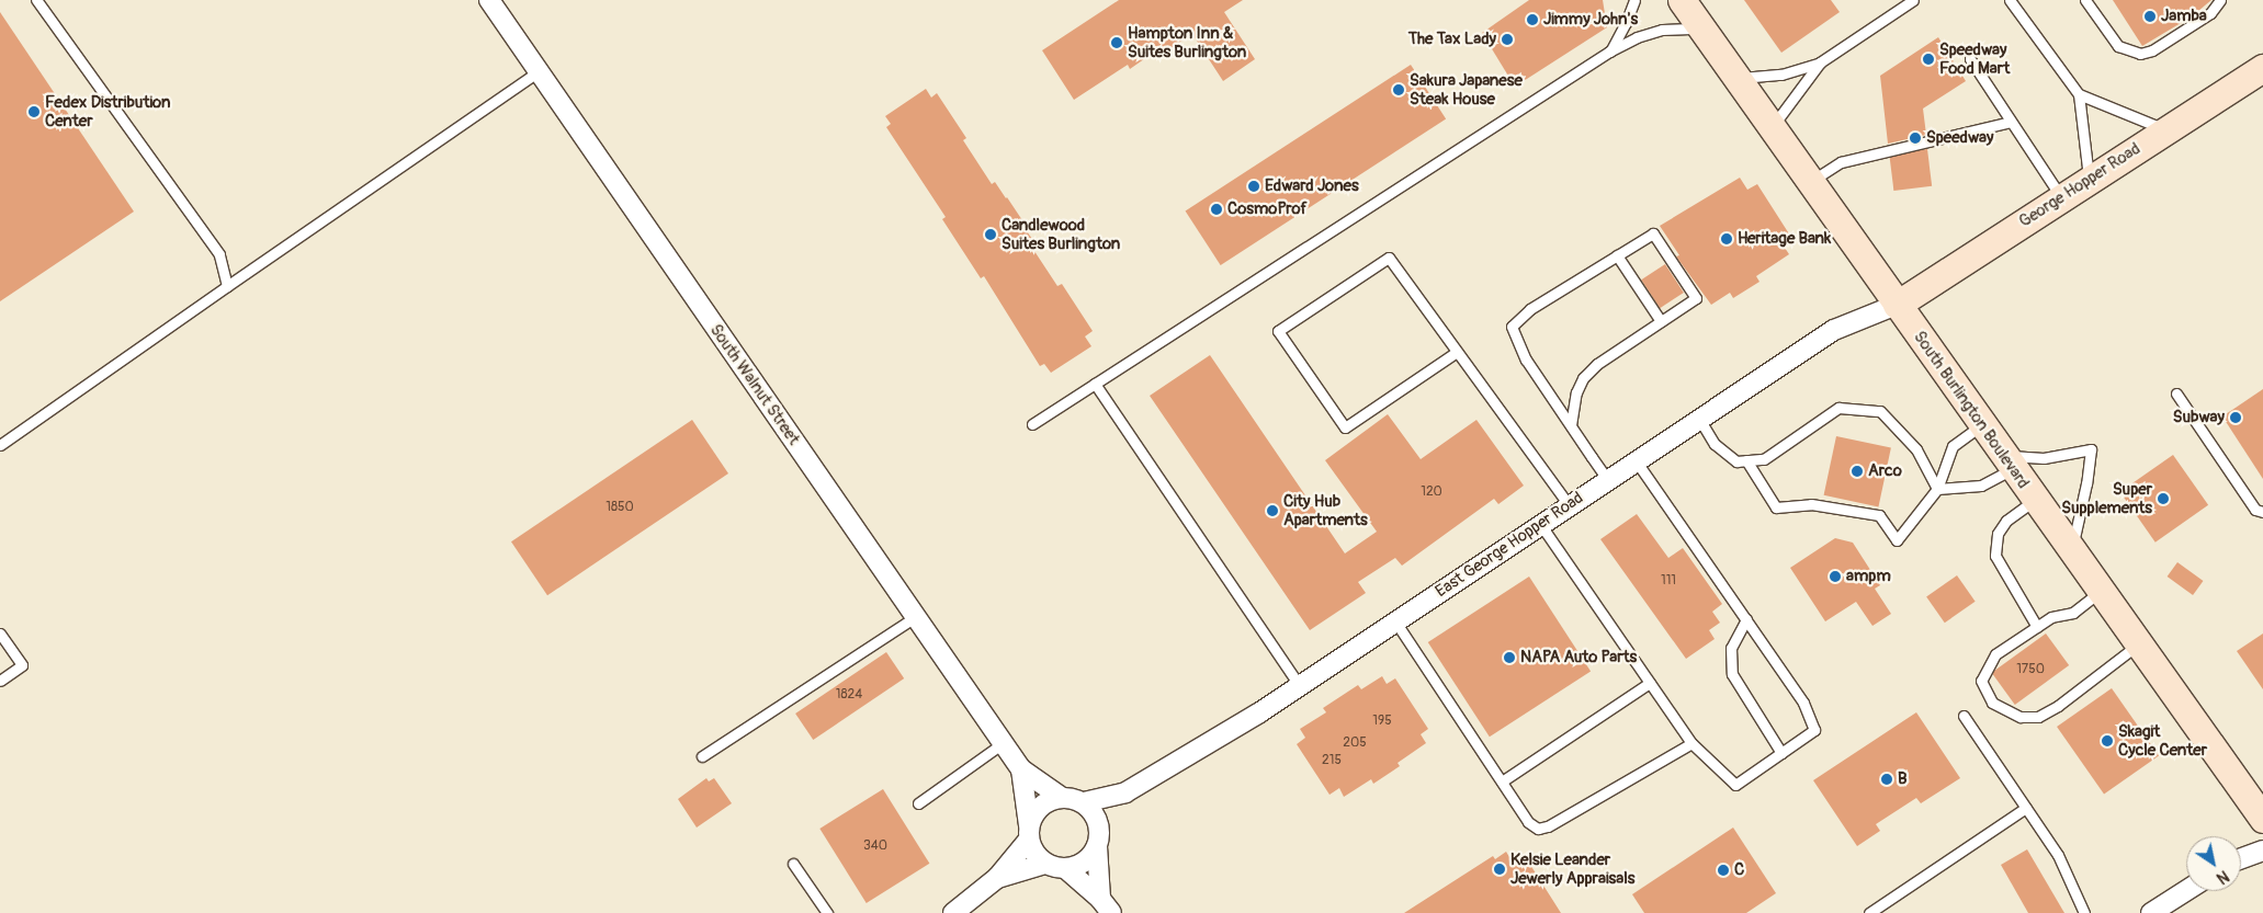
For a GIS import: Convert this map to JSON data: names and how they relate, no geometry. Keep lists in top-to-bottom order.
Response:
{
  "streets": {
    "main road": ["George Hopper Road", "South Burlington Boulevard"],
    "street": ["South Walnut Street", "East George Hopper Road"]
  },
  "crossings": [
    ["George Hopper Road", "South Burlington Boulevard"],
    ["George Hopper Road", "East George Hopper Road"],
    ["South Walnut Street", "East George Hopper Road"],
    ["South Burlington Boulevard", "East George Hopper Road"]
  ],
  "places": [
    "Jamba",
    "Jimmy John's",
    "The Tax Lady",
    "Hampton Inn & Suites Burlington",
    "Speedway Food Mart",
    "Sakura Japanese Steak House",
    "Fedex Distribution Center",
    "Speedway",
    "Edward Jones",
    "CosmoProf",
    "Candlewood Suites Burlington",
    "Heritage Bank",
    "Subway",
    "Arco",
    "Super Supplements",
    "City Hub Apartments",
    "ampm",
    "NAPA Auto Parts",
    "Skagit Cycle Center",
    "B",
    "Kelsie Leander Jewerly Appraisals",
    "C"
  ],
  "house_numbers": [
    "120",
    "1850",
    "111",
    "1750",
    "1824",
    "195",
    "205",
    "215",
    "340"
  ],
  "north": "bottom right"
}
